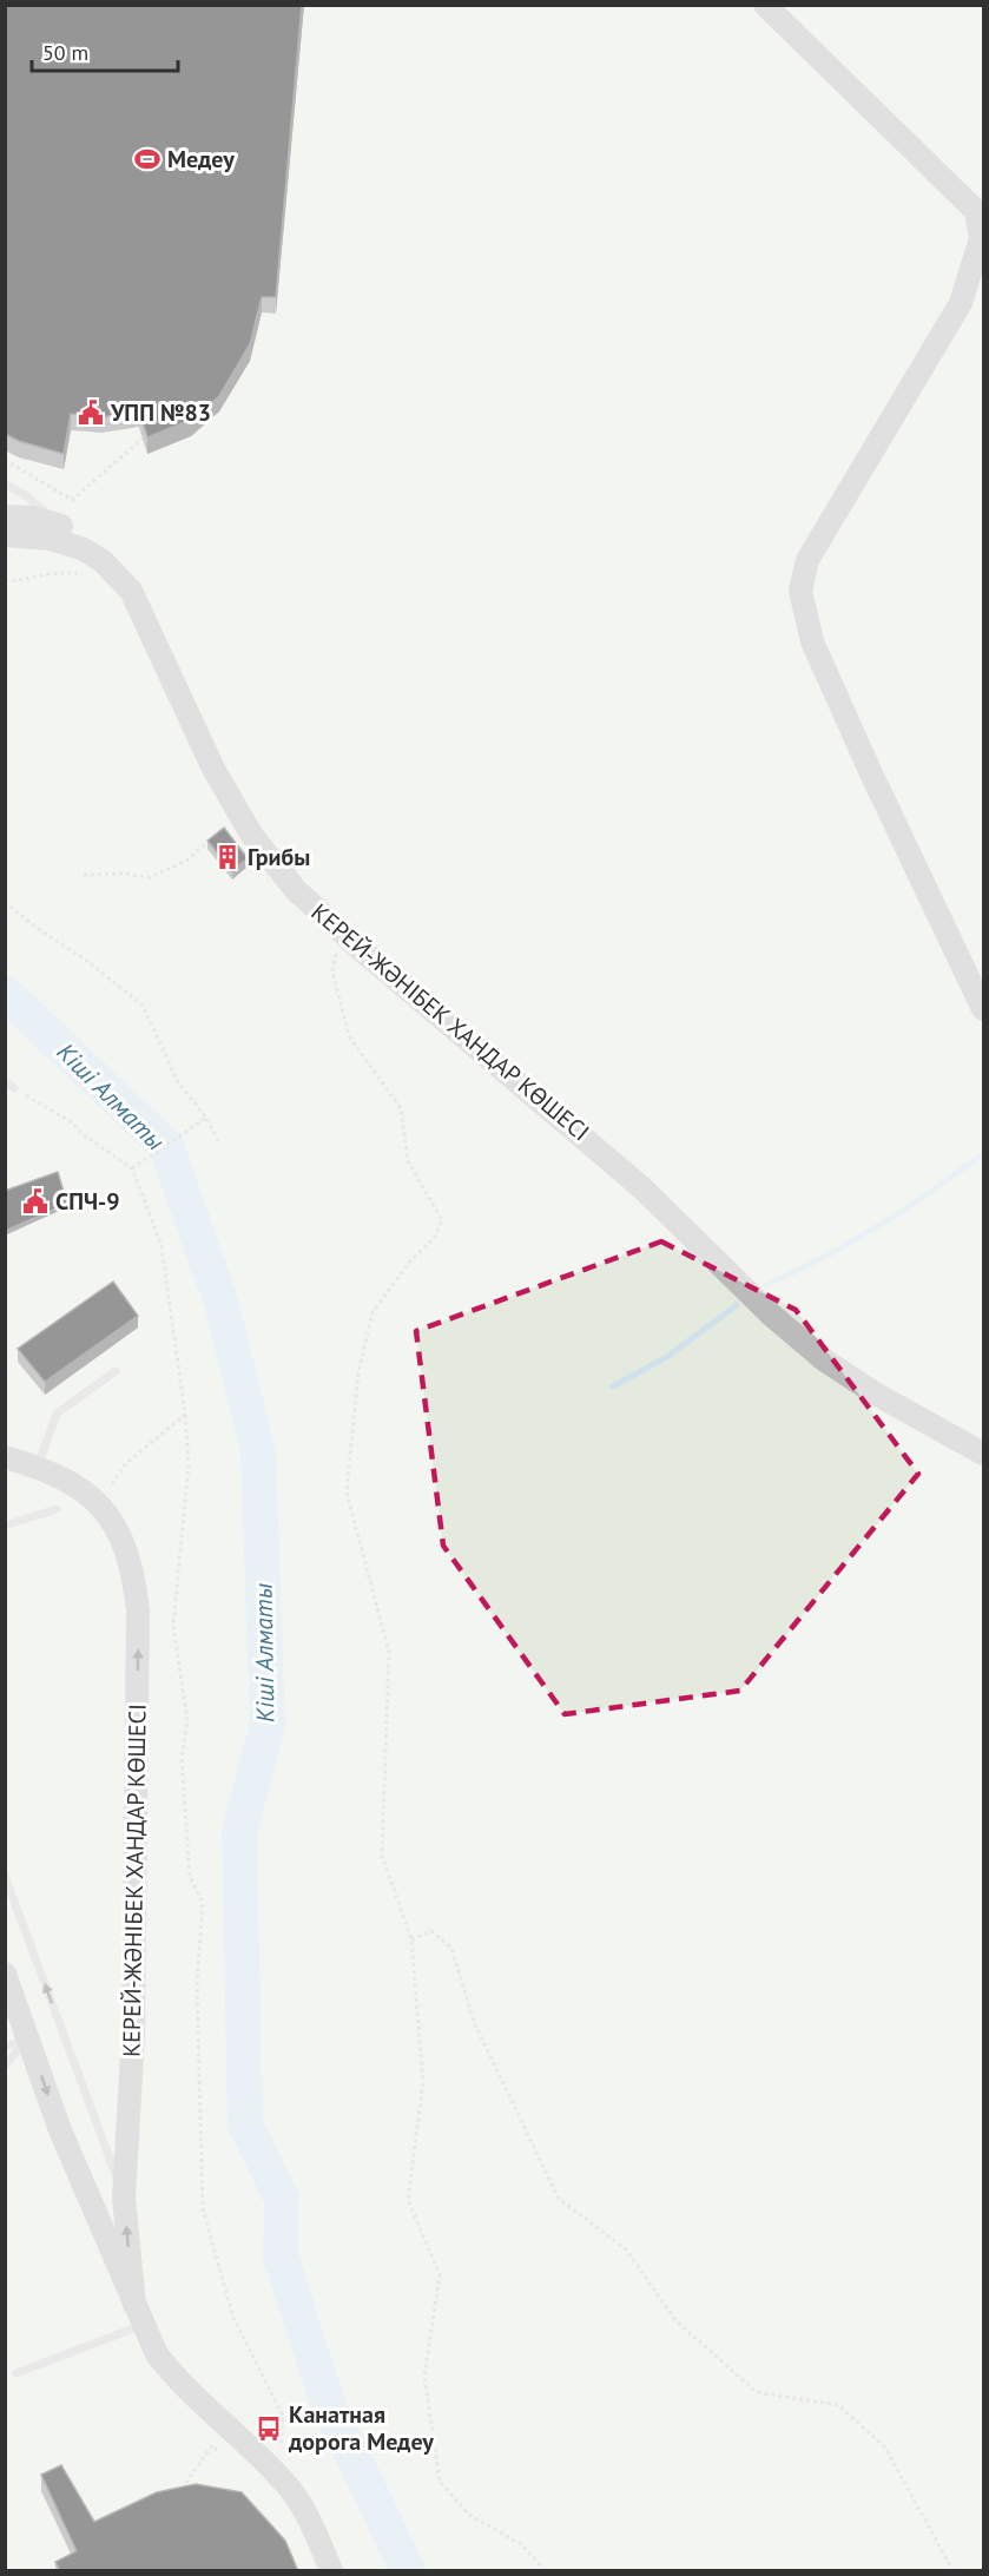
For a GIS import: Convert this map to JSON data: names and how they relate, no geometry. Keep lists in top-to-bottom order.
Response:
{
  "streets": {
    "street": ["КЕРЕЙ-ЖӘНІБЕК ХАНДАР КӨШЕСІ"]
  },
  "water": ["Кіші Алматы"],
  "places": {
    "sports": ["Медеу"],
    "public building": ["УПП №83", "СПЧ-9"],
    "building": ["Грибы"],
    "bus stop": ["Канатная дорога Медеу"]
  },
  "scale_bar": "50 m"
}
